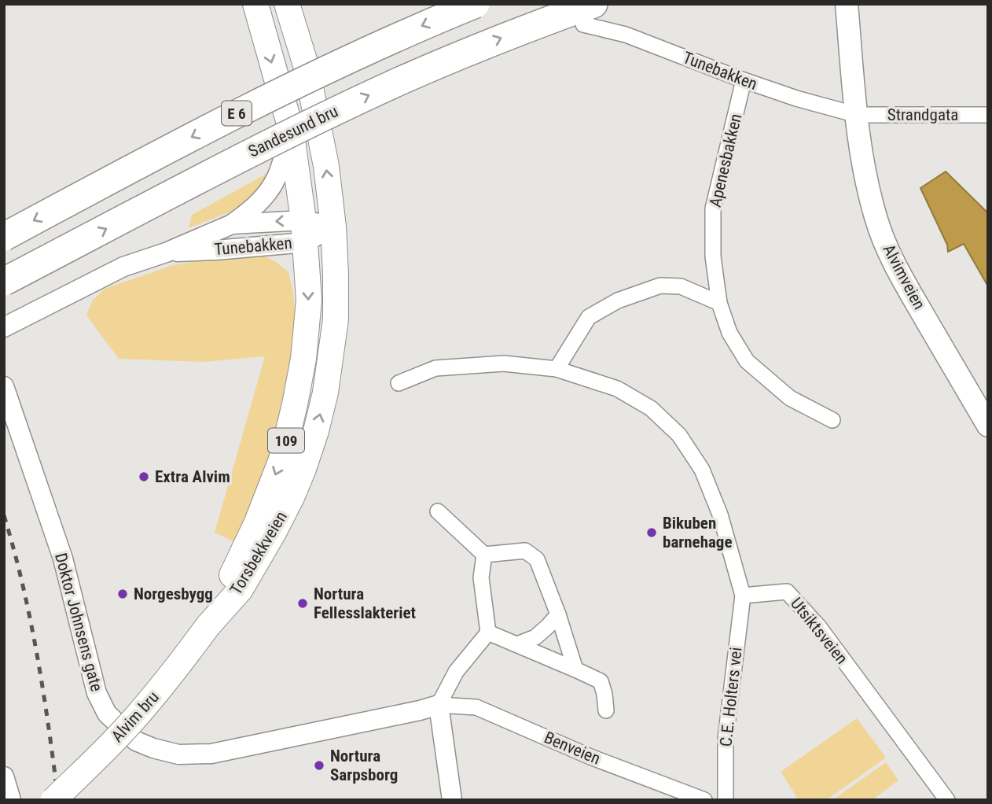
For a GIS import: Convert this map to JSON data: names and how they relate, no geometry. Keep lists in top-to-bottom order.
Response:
{
  "streets": {
    "highway": ["E 6", "Sandesund bru"],
    "main road": [
      "Alvimveien",
      "109",
      "Torsbekkveien",
      "Alvim bru"
    ],
    "street": [
      "Tunebakken",
      "Strandgata",
      "Apenesbakken",
      "Doktor Johnsens gate",
      "Utsiktsveien",
      "C.E. Holters vei",
      "Benveien"
    ]
  },
  "crossings": [
    ["Tunebakken", "Strandgata"],
    ["Tunebakken", "Sandesund bru"],
    ["Tunebakken", "Apenesbakken"],
    ["Tunebakken", "Alvimveien"],
    ["Tunebakken", "Torsbekkveien"],
    ["Strandgata", "Alvimveien"],
    ["Torsbekkveien", "Alvim bru"],
    ["Doktor Johnsens gate", "Benveien"],
    ["Utsiktsveien", "C.E. Holters vei"]
  ],
  "places": [
    "Extra Alvim",
    "Bikuben barnehage",
    "Norgesbygg",
    "Nortura Fellesslakteriet",
    "Nortura Sarpsborg"
  ]
}
